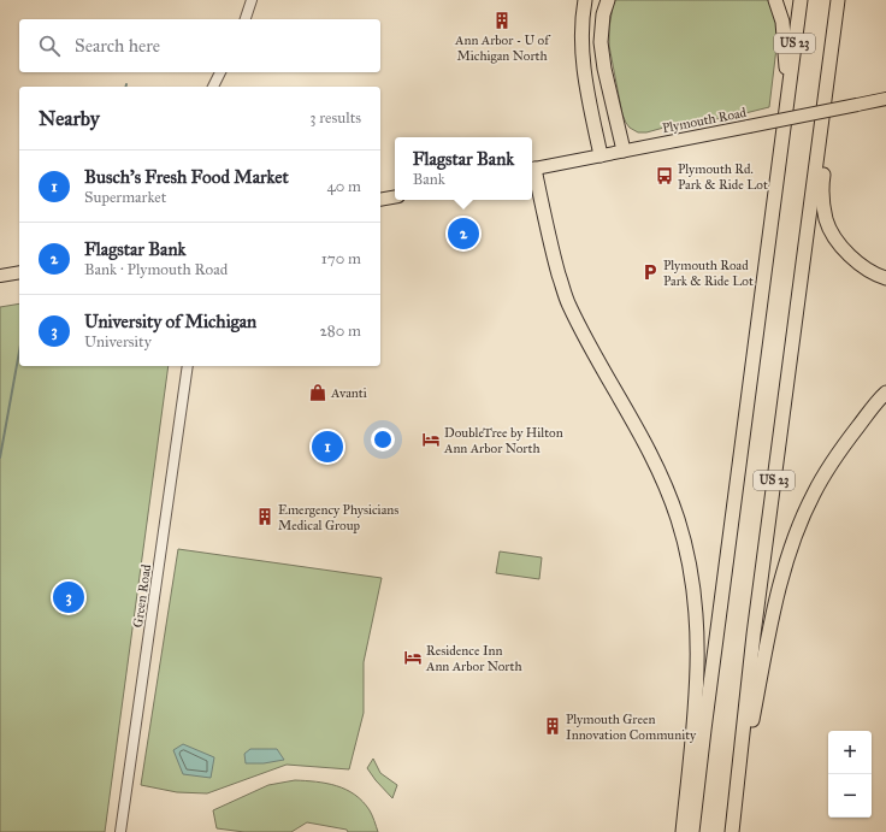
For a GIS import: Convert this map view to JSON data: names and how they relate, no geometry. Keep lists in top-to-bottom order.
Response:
{
  "streets": {
    "highway": ["US 23"],
    "main road": ["Plymouth Road"],
    "street": ["Green Road"]
  },
  "places": {
    "building": ["Ann Arbor - U of Michigan North", "Emergency Physicians Medical Group", "Plymouth Green Innovation Community"],
    "bus stop": ["Plymouth Rd. Park & Ride Lot"],
    "parking": ["Plymouth Road Park & Ride Lot"],
    "shop": ["Avanti"],
    "hotel": ["DoubleTree by Hilton Ann Arbor North", "Residence Inn Ann Arbor North"]
  },
  "page": {
    "search": "Search here",
    "heading": ["Nearby", "3 results"],
    "popup": ["Flagstar Bank", "Bank"],
    "list": [
      {
        "mark": "1",
        "name": "Busch's Fresh Food Market",
        "note": "Supermarket",
        "value": "40 m"
      },
      {
        "mark": "2",
        "name": "Flagstar Bank",
        "note": "Bank · Plymouth Road",
        "value": "170 m"
      },
      {
        "mark": "3",
        "name": "University of Michigan",
        "note": "University",
        "value": "280 m"
      }
    ],
    "pins": ["2", "1", "3"],
    "map_buttons": ["+", "−"]
  }
}
